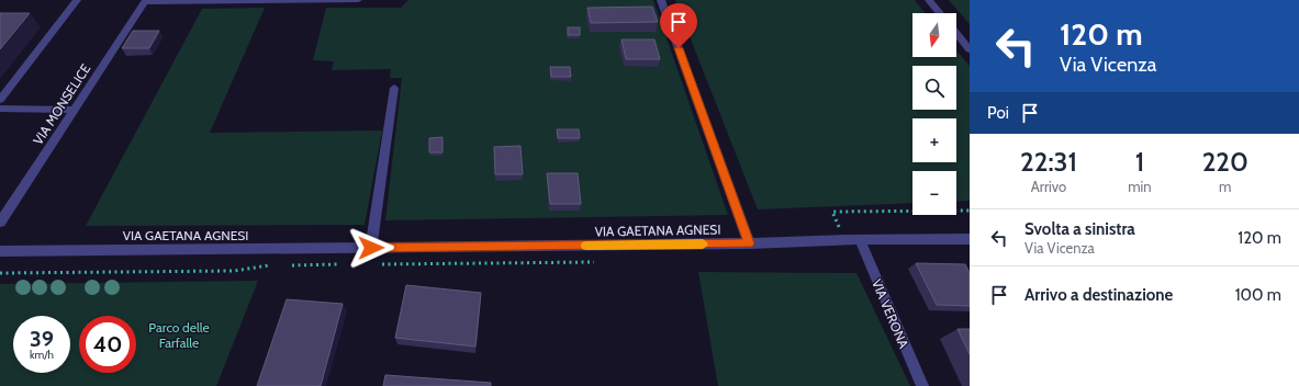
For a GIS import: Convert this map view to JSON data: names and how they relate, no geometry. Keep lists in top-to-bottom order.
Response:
{
  "streets": {
    "street": ["VIA MONSELICE", "VIA GAETANA AGNESI", "VIA VERONA"]
  },
  "crossings": [
    ["VIA GAETANA AGNESI", "VIA VERONA"]
  ],
  "parks": ["Parco delle Farfalle"],
  "north": "bottom",
  "page": {
    "turn": ["120 m", "Via Vicenza"],
    "map_buttons": ["+", "−"],
    "then": "Poi",
    "eta": [
      "22:31",
      "Arrivo",
      "1",
      "min",
      "220",
      "m"
    ],
    "list": [
      {
        "name": "Svolta a sinistra",
        "note": "Via Vicenza",
        "value": "120 m"
      },
      {
        "name": "Arrivo a destinazione",
        "value": "100 m"
      }
    ],
    "speed": "39 km/h",
    "limit": "40"
  }
}
